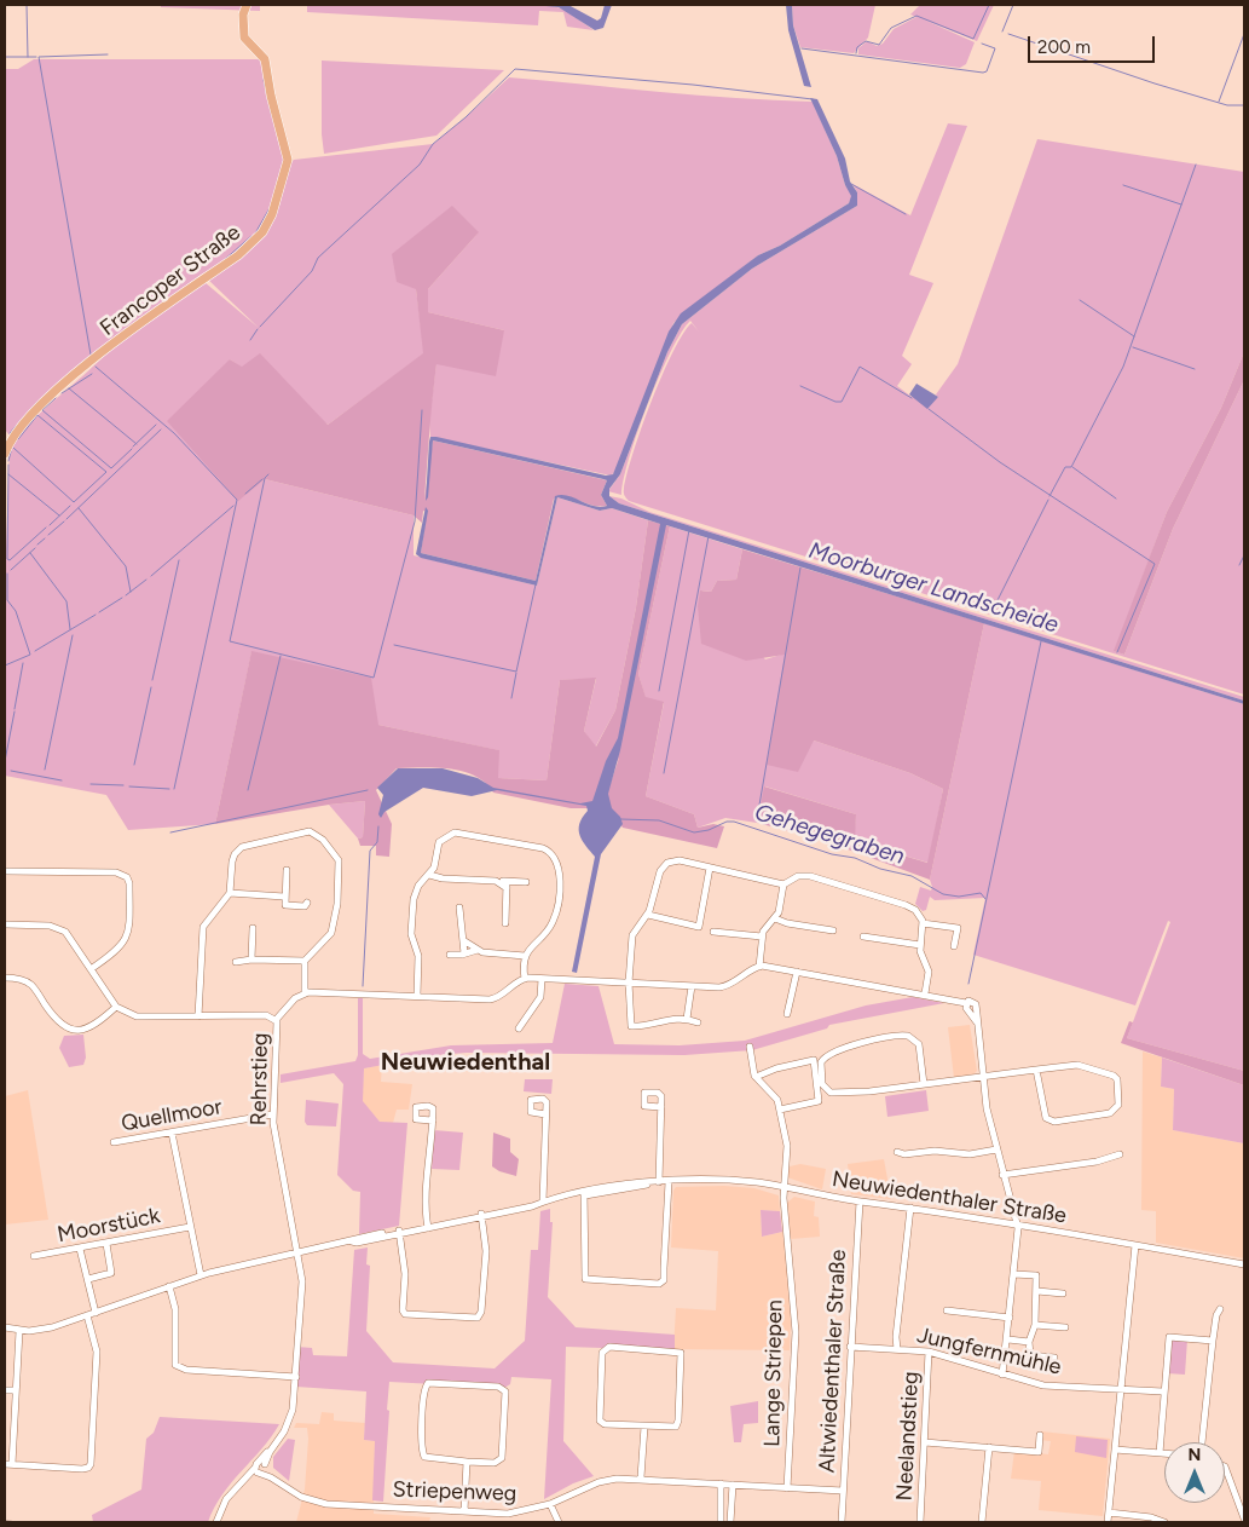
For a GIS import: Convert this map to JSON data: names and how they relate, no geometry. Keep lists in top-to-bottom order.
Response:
{
  "streets": {
    "main road": ["Francoper Straße"],
    "street": [
      "Rehrstieg",
      "Quellmoor",
      "Neuwiedenthaler Straße",
      "Moorstück",
      "Jungfernmühle",
      "Altwiedenthaler Straße",
      "Lange Striepen",
      "Neelandstieg",
      "Striepenweg"
    ]
  },
  "crossings": [
    ["Rehrstieg", "Quellmoor"],
    ["Rehrstieg", "Neuwiedenthaler Straße"],
    ["Rehrstieg", "Striepenweg"],
    ["Neuwiedenthaler Straße", "Altwiedenthaler Straße"],
    ["Neuwiedenthaler Straße", "Lange Striepen"],
    ["Jungfernmühle", "Altwiedenthaler Straße"],
    ["Jungfernmühle", "Neelandstieg"],
    ["Altwiedenthaler Straße", "Striepenweg"],
    ["Lange Striepen", "Striepenweg"]
  ],
  "districts": ["Neuwiedenthal"],
  "water": ["Moorburger Landscheide", "Gehegegraben"],
  "scale_bar": "200 m",
  "north": "top"
}
